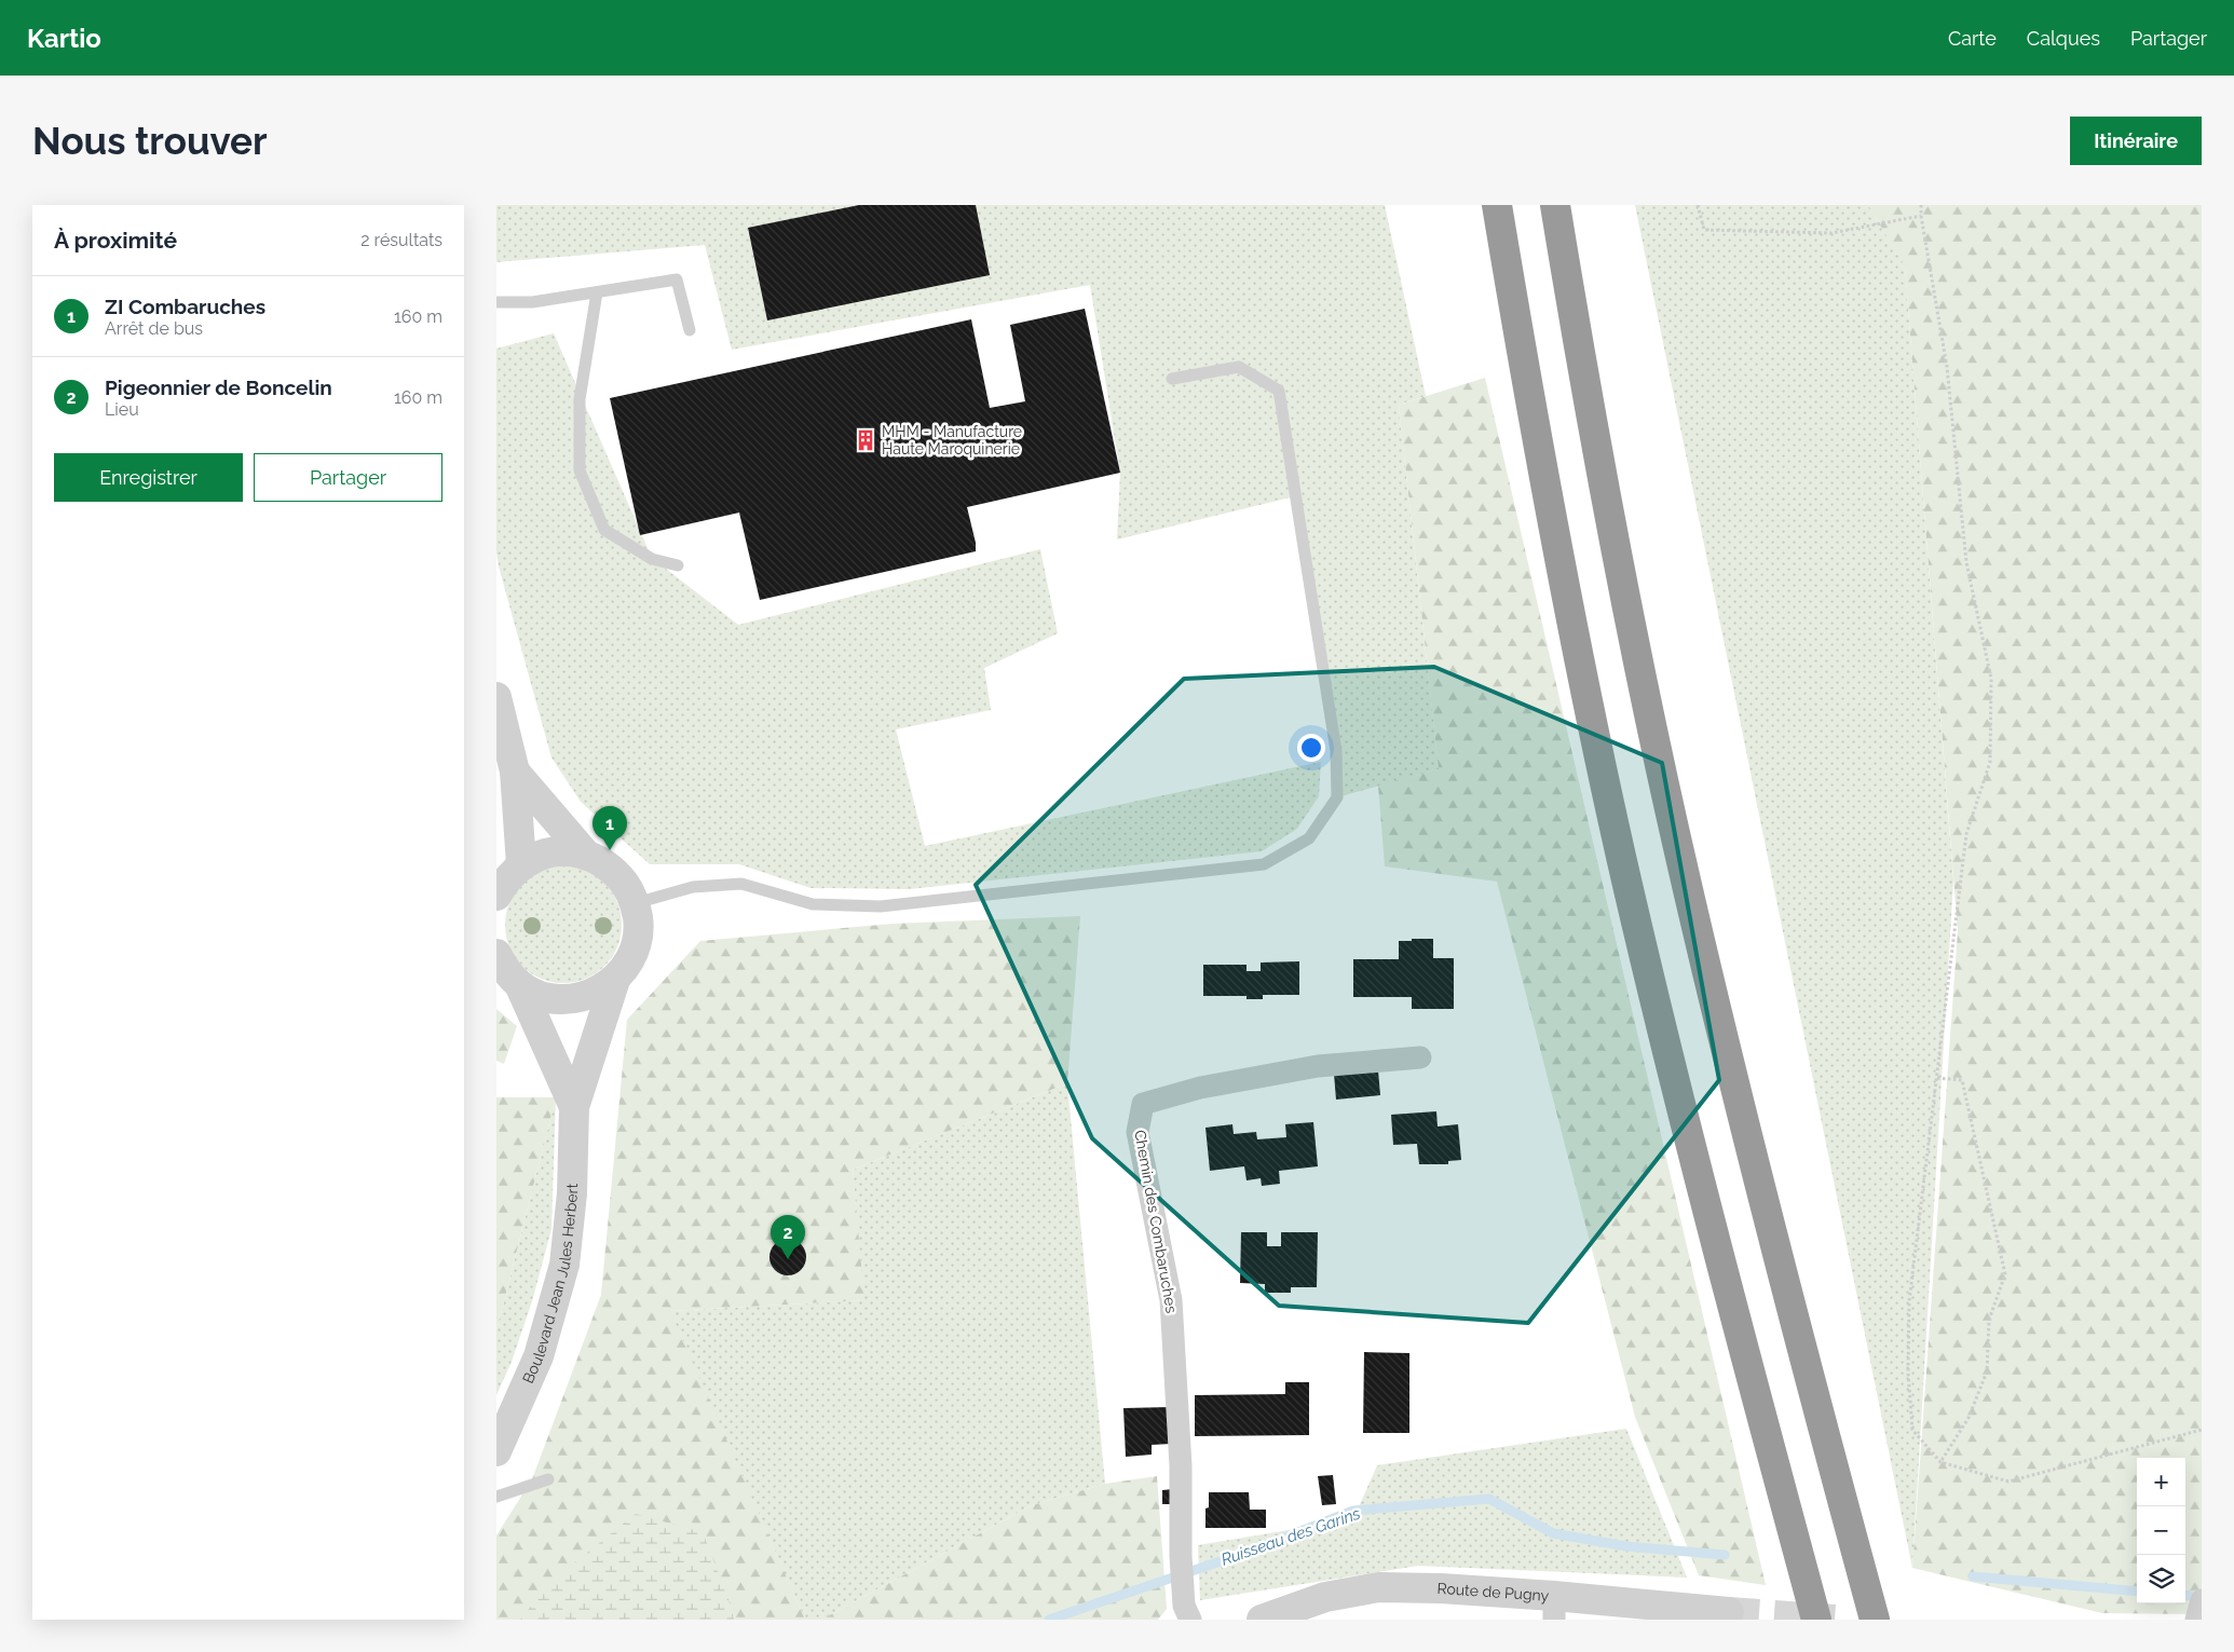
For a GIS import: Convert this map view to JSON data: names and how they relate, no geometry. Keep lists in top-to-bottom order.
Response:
{
  "streets": {
    "street": ["Chemin des Combaruches", "Boulevard Jean Jules Herbert", "Route de Pugny"]
  },
  "water": ["Ruisseau des Garins"],
  "places": {
    "building": ["MHM - Manufacture Haute Maroquinerie"]
  },
  "page": {
    "header": "Kartio",
    "nav": ["Carte", "Calques", "Partager"],
    "buttons": [
      "Itinéraire",
      ["Enregistrer", "Partager"]
    ],
    "title": "Nous trouver",
    "heading": ["À proximité", "2 résultats"],
    "list": [
      {
        "mark": "1",
        "name": "ZI Combaruches",
        "note": "Arrêt de bus",
        "value": "160 m"
      },
      {
        "mark": "2",
        "name": "Pigeonnier de Boncelin",
        "note": "Lieu",
        "value": "160 m"
      }
    ],
    "pins": ["1", "2"],
    "map_buttons": ["+", "−"]
  }
}
